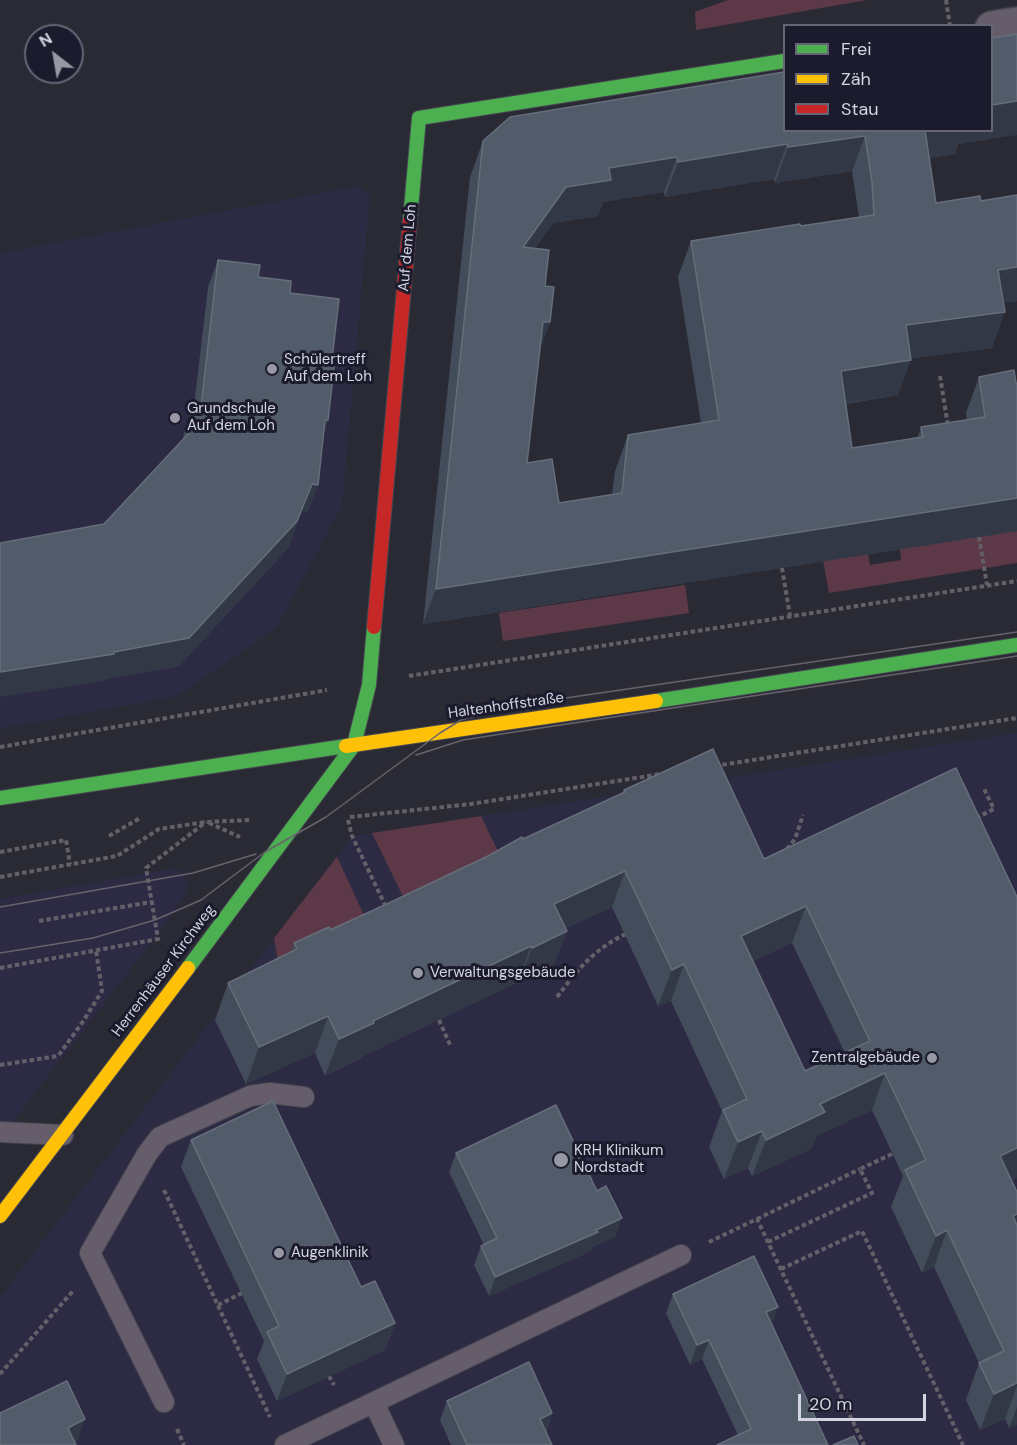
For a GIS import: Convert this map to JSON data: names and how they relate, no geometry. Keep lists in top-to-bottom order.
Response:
{
  "streets": {
    "street": ["Auf dem Loh", "Haltenhoffstraße", "Herrenhäuser Kirchweg"]
  },
  "crossings": [
    ["Auf dem Loh", "Haltenhoffstraße"],
    ["Auf dem Loh", "Herrenhäuser Kirchweg"],
    ["Haltenhoffstraße", "Herrenhäuser Kirchweg"]
  ],
  "places": [
    "Schülertreff Auf dem Loh",
    "Grundschule Auf dem Loh",
    "Verwaltungsgebäude",
    "Zentralgebäude",
    "KRH Klinikum Nordstadt",
    "Augenklinik"
  ],
  "legend": ["Frei", "Zäh", "Stau"],
  "scale_bar": "20 m",
  "north": "top left"
}
